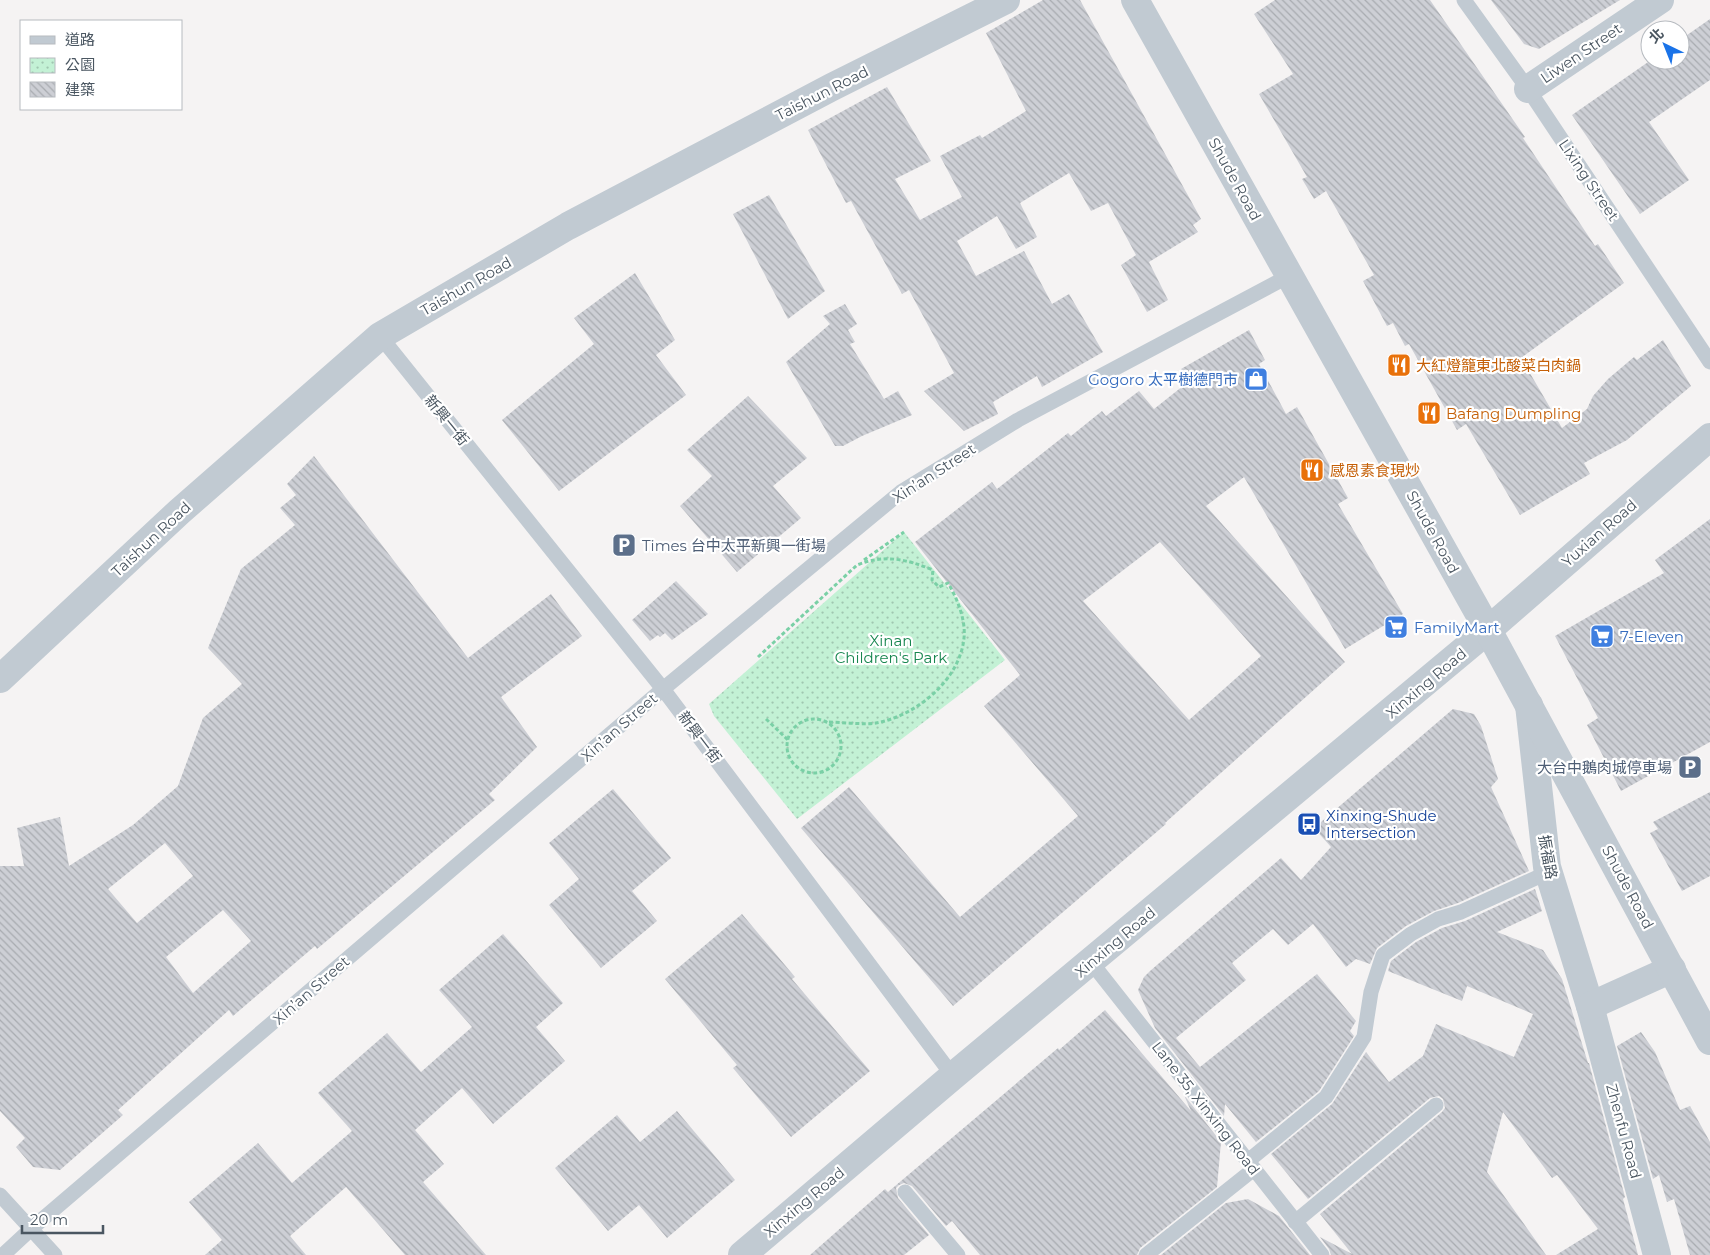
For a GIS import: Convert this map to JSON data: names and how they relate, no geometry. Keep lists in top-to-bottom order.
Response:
{
  "streets": {
    "street": [
      "Liwen Street",
      "Taishun Road",
      "Shude Road",
      "Yuxian Road",
      "Xinxing Road",
      "振福路",
      "Zhenfu Road"
    ],
    "lane": [
      "Lixing Street",
      "新興一街",
      "Xin’an Street",
      "Lane 35, Xinxing Road"
    ]
  },
  "crossings": [
    ["Liwen Street", "Lixing Street"],
    ["Taishun Road", "新興一街"],
    ["Shude Road", "Xin’an Street"],
    ["Shude Road", "Yuxian Road"],
    ["Shude Road", "Xinxing Road"],
    ["Shude Road", "振福路"],
    ["新興一街", "Xin’an Street"],
    ["新興一街", "Xinxing Road"],
    ["Yuxian Road", "Xinxing Road"],
    ["Xinxing Road", "Lane 35, Xinxing Road"],
    ["振福路", "Zhenfu Road"]
  ],
  "parks": ["Xinan Children's Park"],
  "places": {
    "restaurant": ["大紅燈籠東北酸菜白肉鍋", "Bafang Dumpling", "感恩素食現炒"],
    "shop": ["Gogoro 太平樹德門市"],
    "parking": ["Times 台中太平新興一街場", "大台中鵝肉城停車場"],
    "supermarket": ["FamilyMart", "7-Eleven"],
    "bus stop": ["Xinxing-Shude Intersection"]
  },
  "legend": ["道路", "公園", "建築"],
  "scale_bar": "20 m",
  "north": "top left"
}
